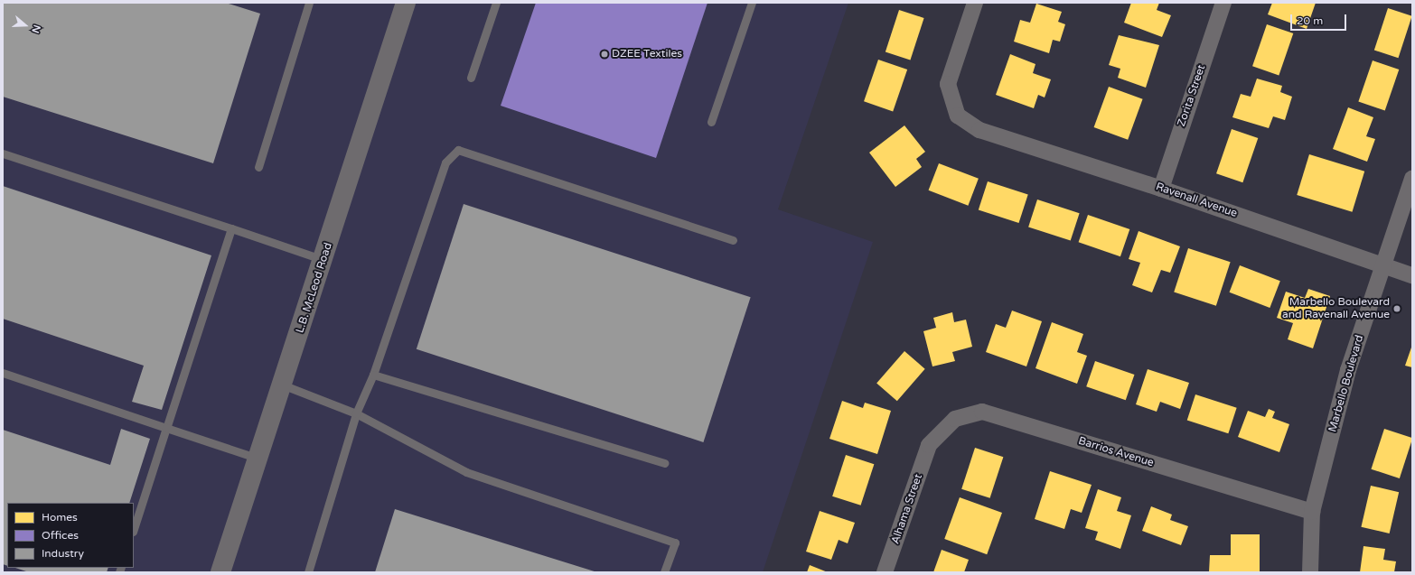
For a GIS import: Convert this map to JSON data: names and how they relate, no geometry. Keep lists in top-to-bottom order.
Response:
{
  "streets": {
    "street": [
      "Zorita Street",
      "Ravenall Avenue",
      "L.B. McLeod Road",
      "Marbello Boulevard",
      "Barrios Avenue",
      "Alhama Street"
    ]
  },
  "crossings": [
    ["Zorita Street", "Ravenall Avenue"],
    ["Ravenall Avenue", "Marbello Boulevard"],
    ["Marbello Boulevard", "Barrios Avenue"],
    ["Barrios Avenue", "Alhama Street"]
  ],
  "places": ["DZEE Textiles", "Marbello Boulevard and Ravenall Avenue"],
  "legend": ["Homes", "Offices", "Industry"],
  "scale_bar": "20 m",
  "north": "right"
}
